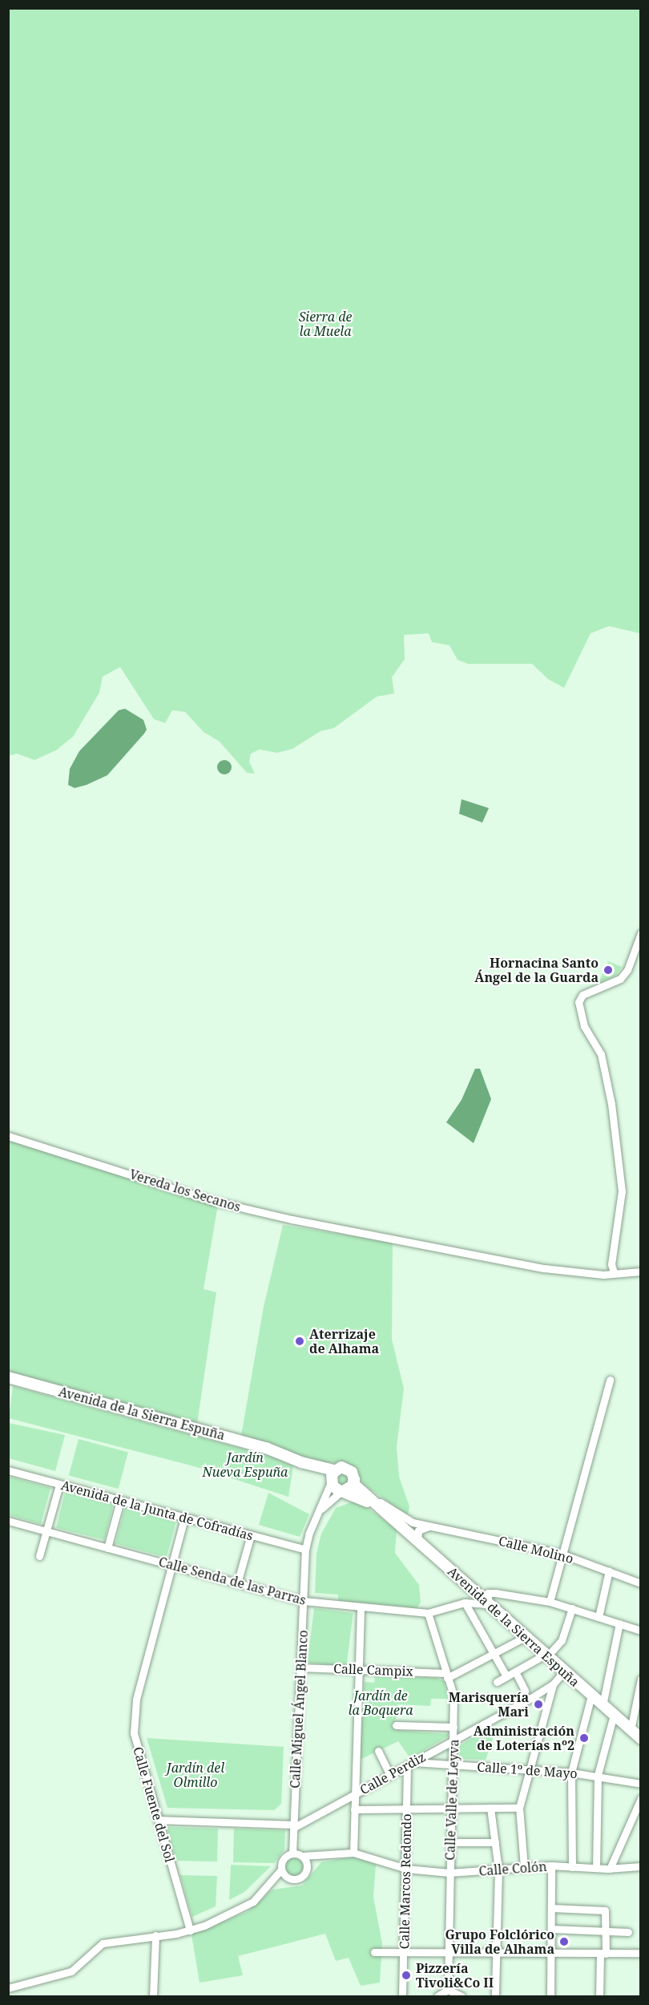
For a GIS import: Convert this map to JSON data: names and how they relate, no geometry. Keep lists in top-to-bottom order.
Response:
{
  "streets": {
    "main road": ["Avenida de la Sierra Espuña"],
    "street": [
      "Vereda los Secanos",
      "Avenida de la Junta de Cofradías",
      "Calle Molino",
      "Calle Senda de las Parras",
      "Calle Campix",
      "Calle Miguel Ángel Blanco",
      "Calle 1º de Mayo",
      "Calle Perdiz",
      "Calle Valle de Leyva",
      "Calle Fuente del Sol",
      "Calle Colón",
      "Calle Marcos Redondo"
    ]
  },
  "crossings": [
    ["Avenida de la Sierra Espuña", "Calle Molino"],
    ["Avenida de la Sierra Espuña", "Calle Senda de las Parras"],
    ["Avenida de la Sierra Espuña", "Calle Campix"],
    ["Avenida de la Sierra Espuña", "Calle Miguel Ángel Blanco"],
    ["Avenida de la Sierra Espuña", "Calle Perdiz"],
    ["Avenida de la Junta de Cofradías", "Calle Miguel Ángel Blanco"],
    ["Avenida de la Junta de Cofradías", "Calle Fuente del Sol"],
    ["Calle Senda de las Parras", "Calle Miguel Ángel Blanco"],
    ["Calle Senda de las Parras", "Calle Valle de Leyva"],
    ["Calle Senda de las Parras", "Calle Fuente del Sol"],
    ["Calle Campix", "Calle Miguel Ángel Blanco"],
    ["Calle Campix", "Calle Valle de Leyva"],
    ["Calle Miguel Ángel Blanco", "Calle Perdiz"],
    ["Calle Miguel Ángel Blanco", "Calle Colón"],
    ["Calle 1º de Mayo", "Calle Perdiz"],
    ["Calle 1º de Mayo", "Calle Valle de Leyva"],
    ["Calle 1º de Mayo", "Calle Marcos Redondo"],
    ["Calle Perdiz", "Calle Valle de Leyva"],
    ["Calle Perdiz", "Calle Marcos Redondo"],
    ["Calle Valle de Leyva", "Calle Colón"],
    ["Calle Colón", "Calle Marcos Redondo"]
  ],
  "parks": [
    "Sierra de la Muela",
    "Jardín Nueva Espuña",
    "Jardín de la Boquera",
    "Jardín del Olmillo"
  ],
  "places": [
    "Hornacina Santo Ángel de la Guarda",
    "Aterrizaje de Alhama",
    "Marisquería Mari",
    "Administración de Loterías nº2",
    "Grupo Folclórico Villa de Alhama",
    "Pizzería Tivoli&Co II"
  ]
}
